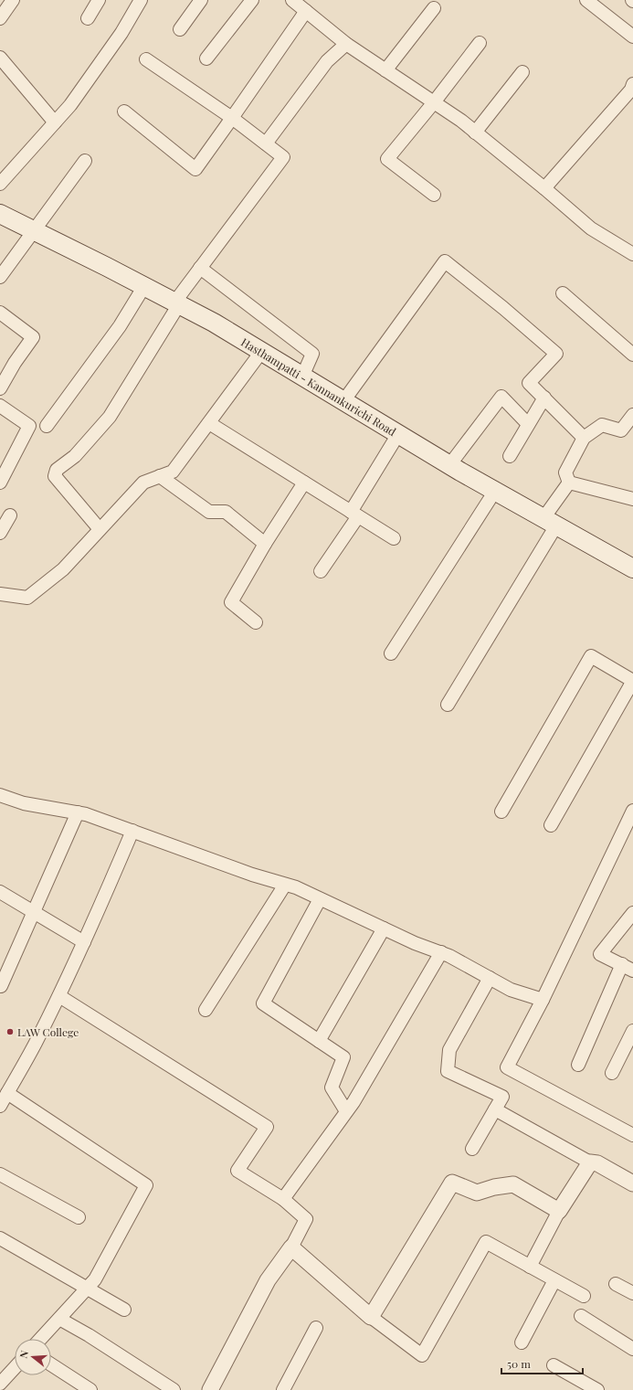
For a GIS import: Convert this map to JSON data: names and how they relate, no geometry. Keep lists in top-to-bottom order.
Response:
{
  "streets": {
    "main road": ["Hasthampatti - Kannankurichi Road"]
  },
  "places": ["LAW College"],
  "scale_bar": "50 m",
  "north": "left"
}
